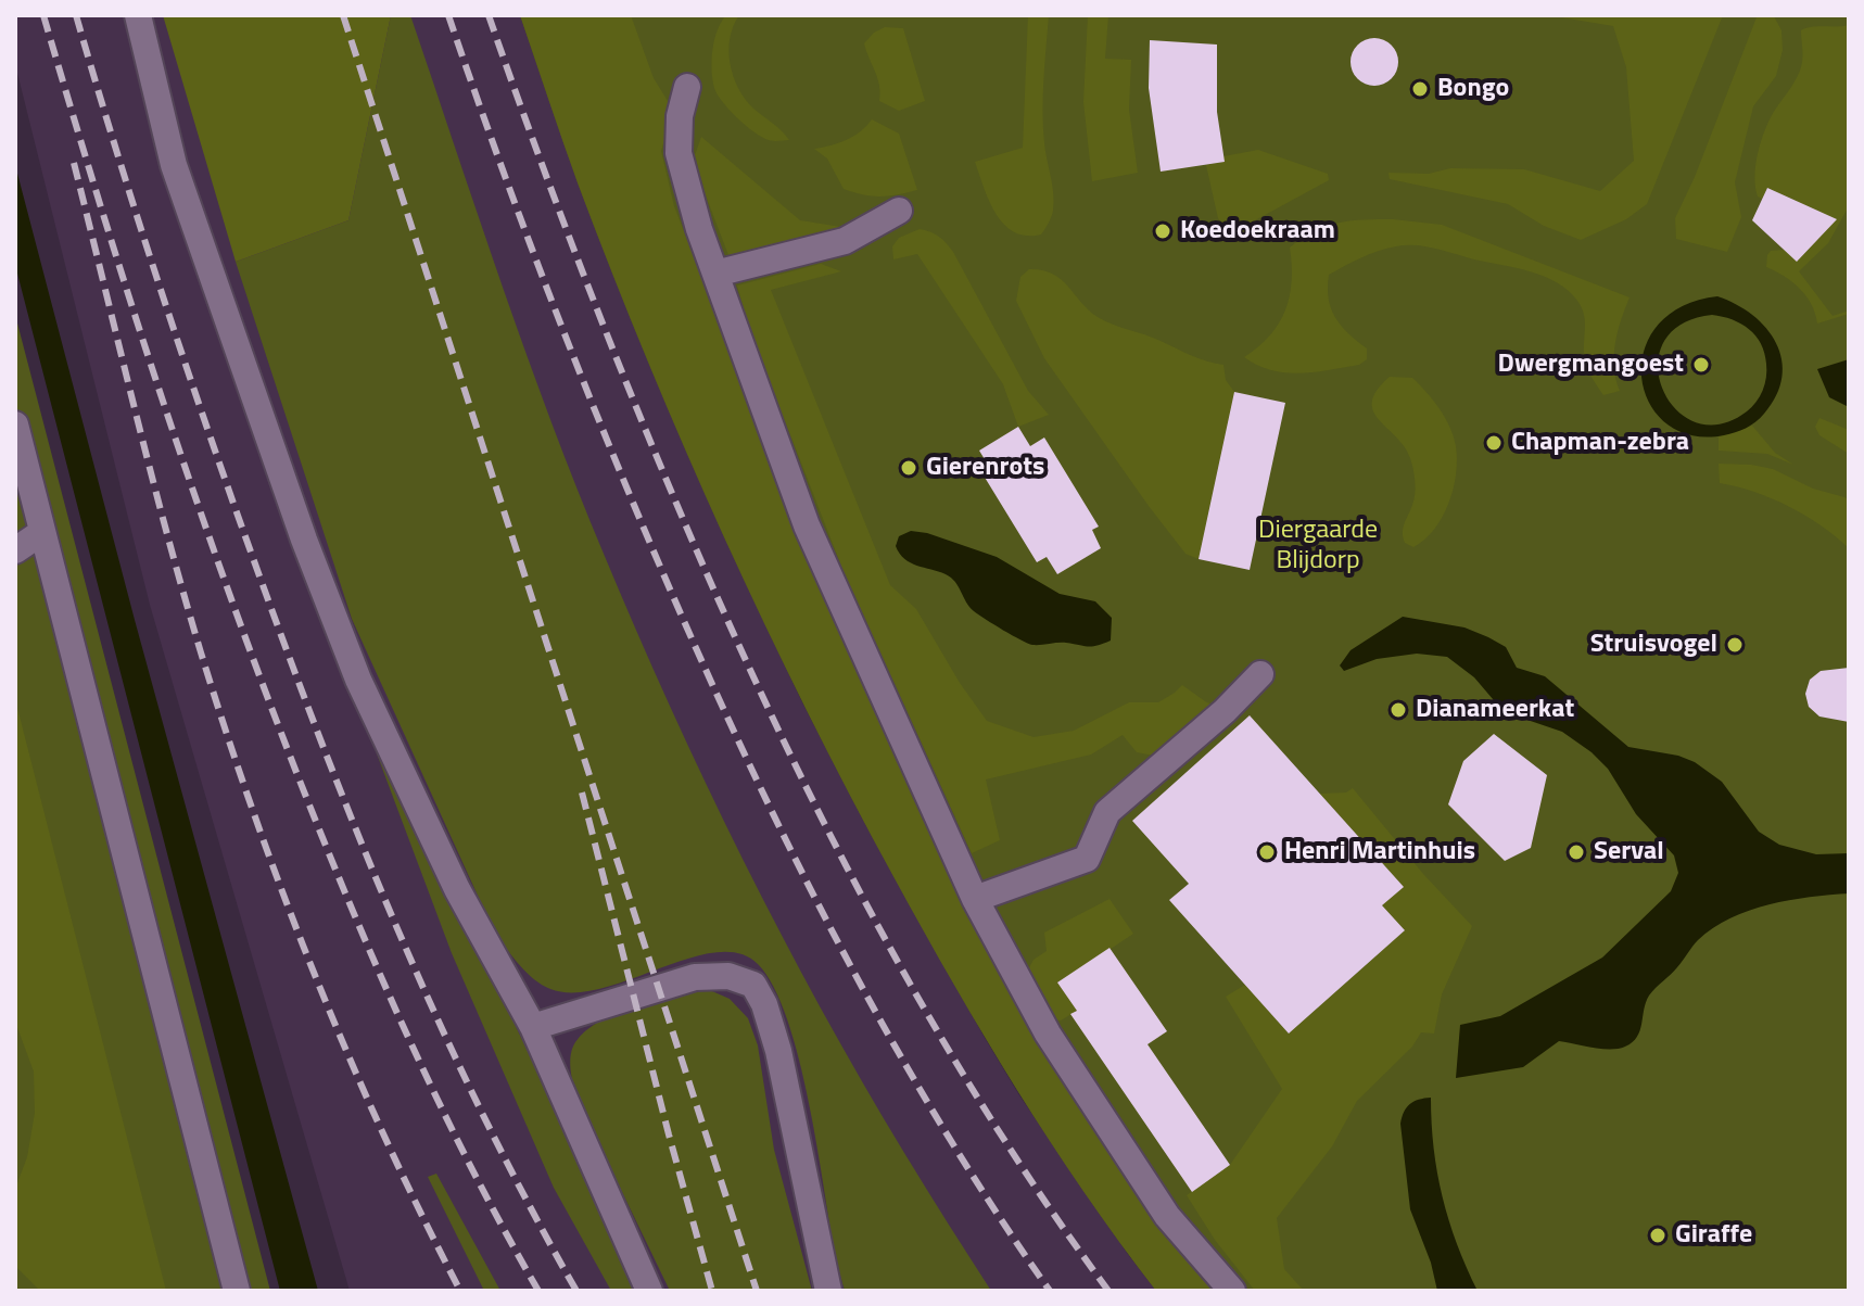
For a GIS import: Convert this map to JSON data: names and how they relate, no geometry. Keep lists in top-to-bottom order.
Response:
{
  "parks": ["Diergaarde Blijdorp"],
  "places": [
    "Bongo",
    "Koedoekraam",
    "Dwergmangoest",
    "Chapman-zebra",
    "Gierenrots",
    "Struisvogel",
    "Dianameerkat",
    "Henri Martinhuis",
    "Serval",
    "Giraffe"
  ]
}
